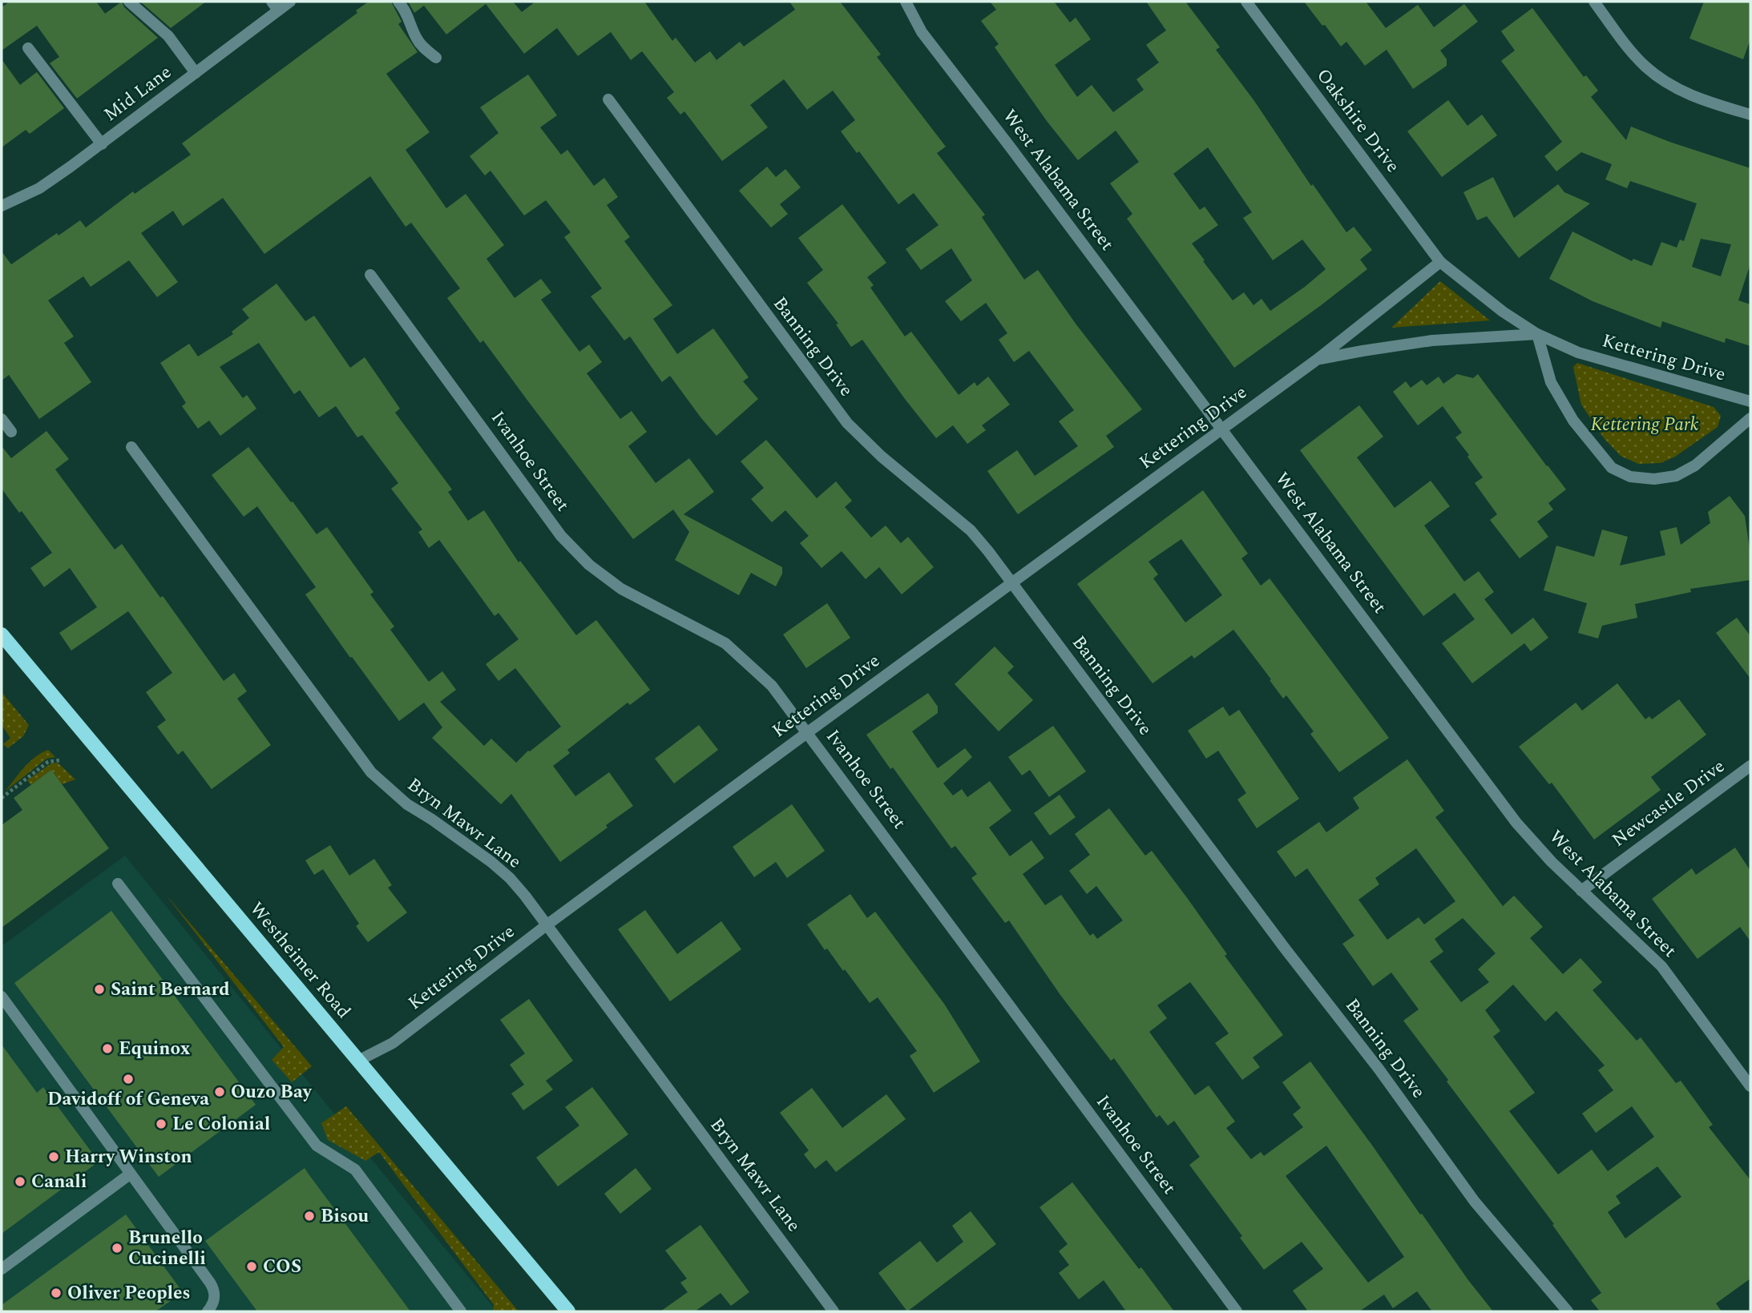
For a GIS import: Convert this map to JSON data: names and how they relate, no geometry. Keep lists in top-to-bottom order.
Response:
{
  "streets": {
    "main road": ["Westheimer Road"],
    "street": [
      "Mid Lane",
      "Oakshire Drive",
      "West Alabama Street",
      "Banning Drive",
      "Kettering Drive",
      "Ivanhoe Street",
      "Newcastle Drive",
      "Bryn Mawr Lane"
    ]
  },
  "crossings": [
    ["Oakshire Drive", "Kettering Drive"],
    ["West Alabama Street", "Kettering Drive"],
    ["West Alabama Street", "Newcastle Drive"],
    ["Banning Drive", "Kettering Drive"],
    ["Kettering Drive", "Ivanhoe Street"],
    ["Kettering Drive", "Bryn Mawr Lane"],
    ["Kettering Drive", "Westheimer Road"]
  ],
  "parks": ["Kettering Park"],
  "places": [
    "Saint Bernard",
    "Equinox",
    "Davidoff of Geneva",
    "Ouzo Bay",
    "Le Colonial",
    "Harry Winston",
    "Canali",
    "Bisou",
    "Brunello Cucinelli",
    "COS",
    "Oliver Peoples"
  ]
}
